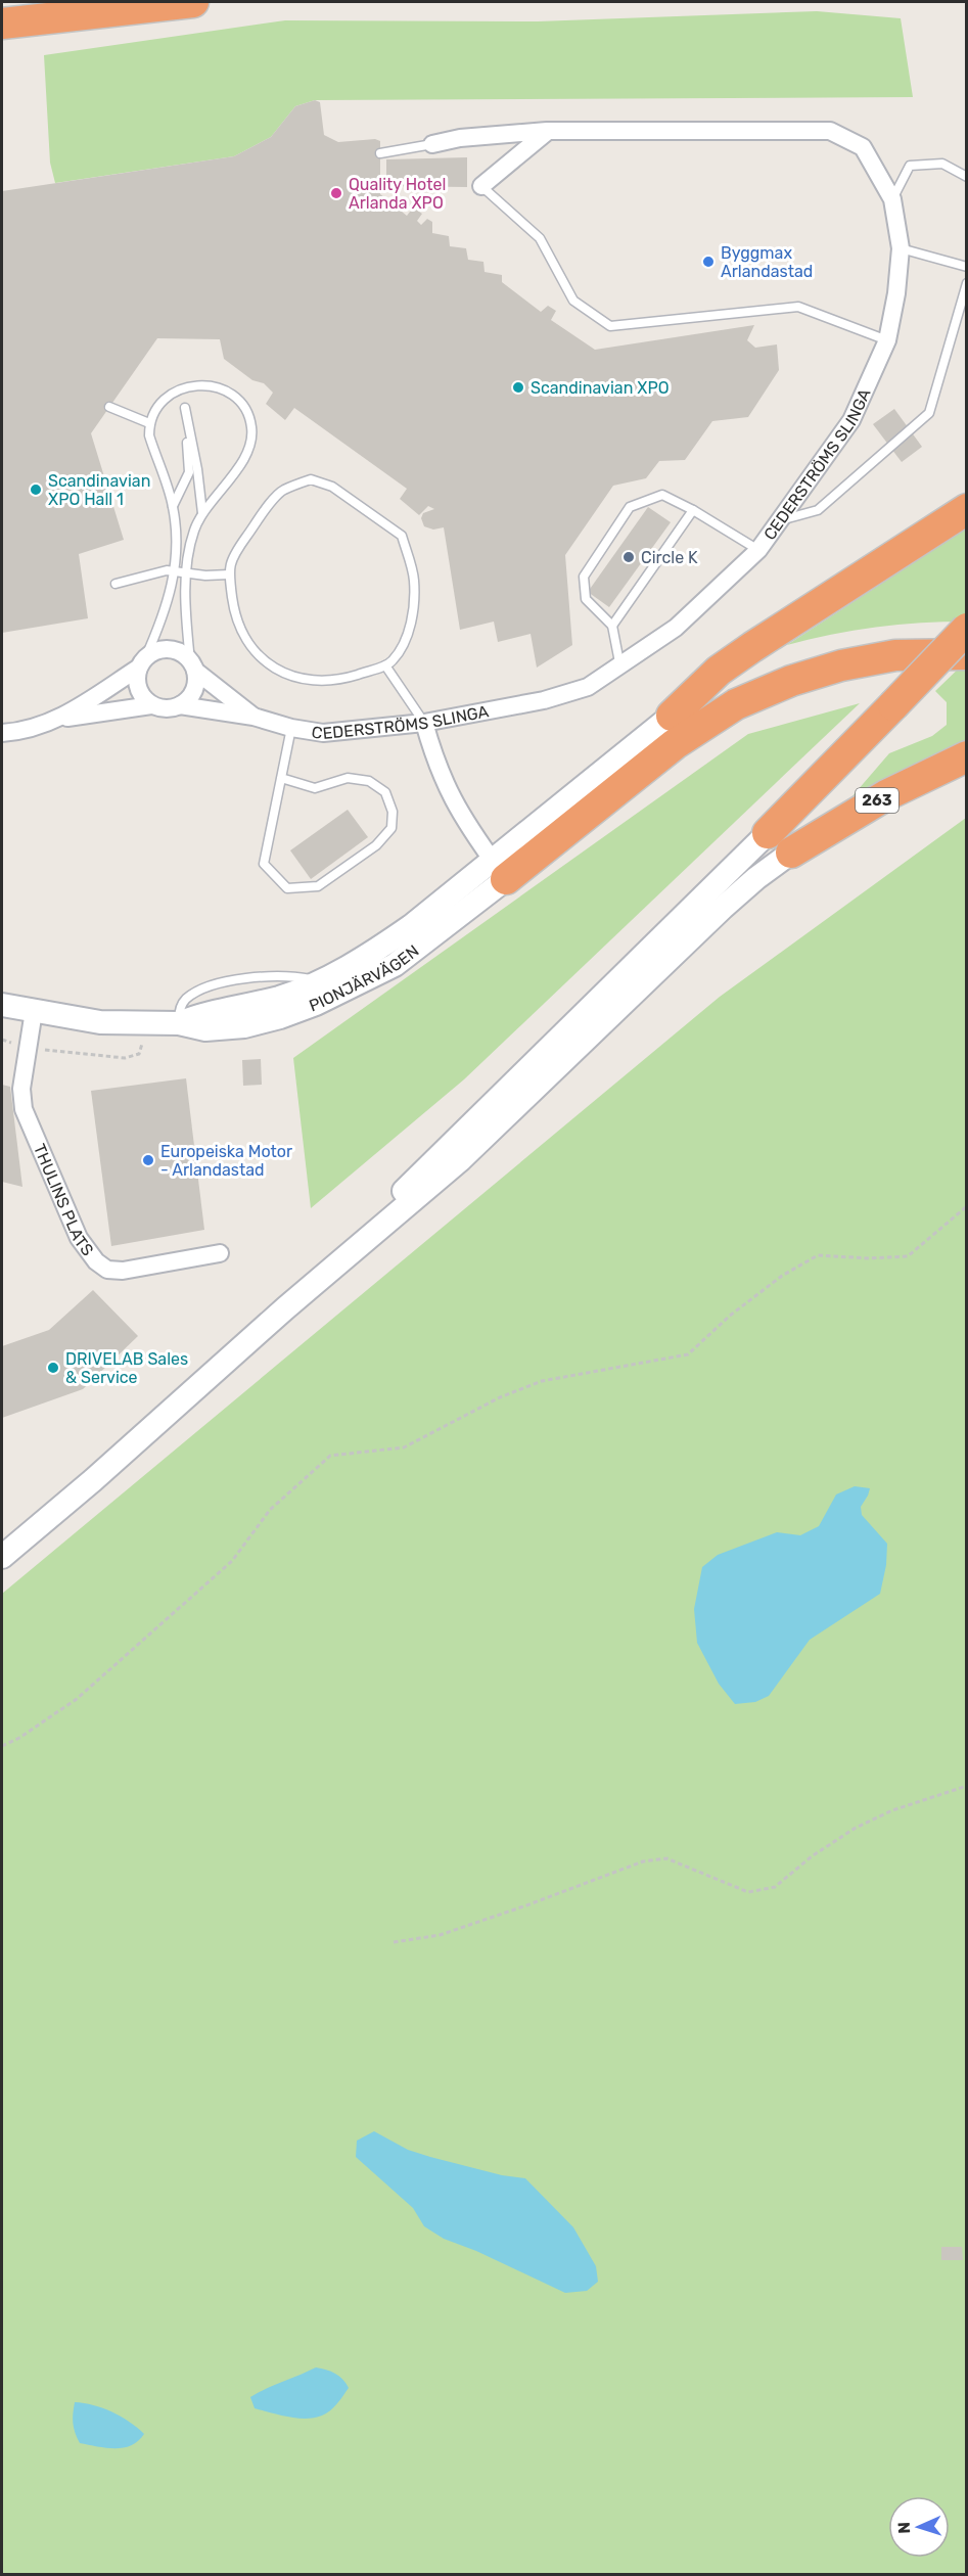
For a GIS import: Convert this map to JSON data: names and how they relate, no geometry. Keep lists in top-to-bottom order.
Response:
{
  "streets": {
    "highway": ["263"],
    "main road": ["PIONJÄRVÄGEN"],
    "street": ["CEDERSTRÖMS SLINGA", "THULINS PLATS"]
  },
  "crossings": [
    ["PIONJÄRVÄGEN", "THULINS PLATS"]
  ],
  "places": [
    "Quality Hotel Arlanda XPO",
    "Byggmax Arlandastad",
    "Scandinavian XPO",
    "Scandinavian XPO Hall 1",
    "Circle K",
    "Europeiska Motor - Arlandastad",
    "DRIVELAB Sales & Service"
  ],
  "north": "left"
}
